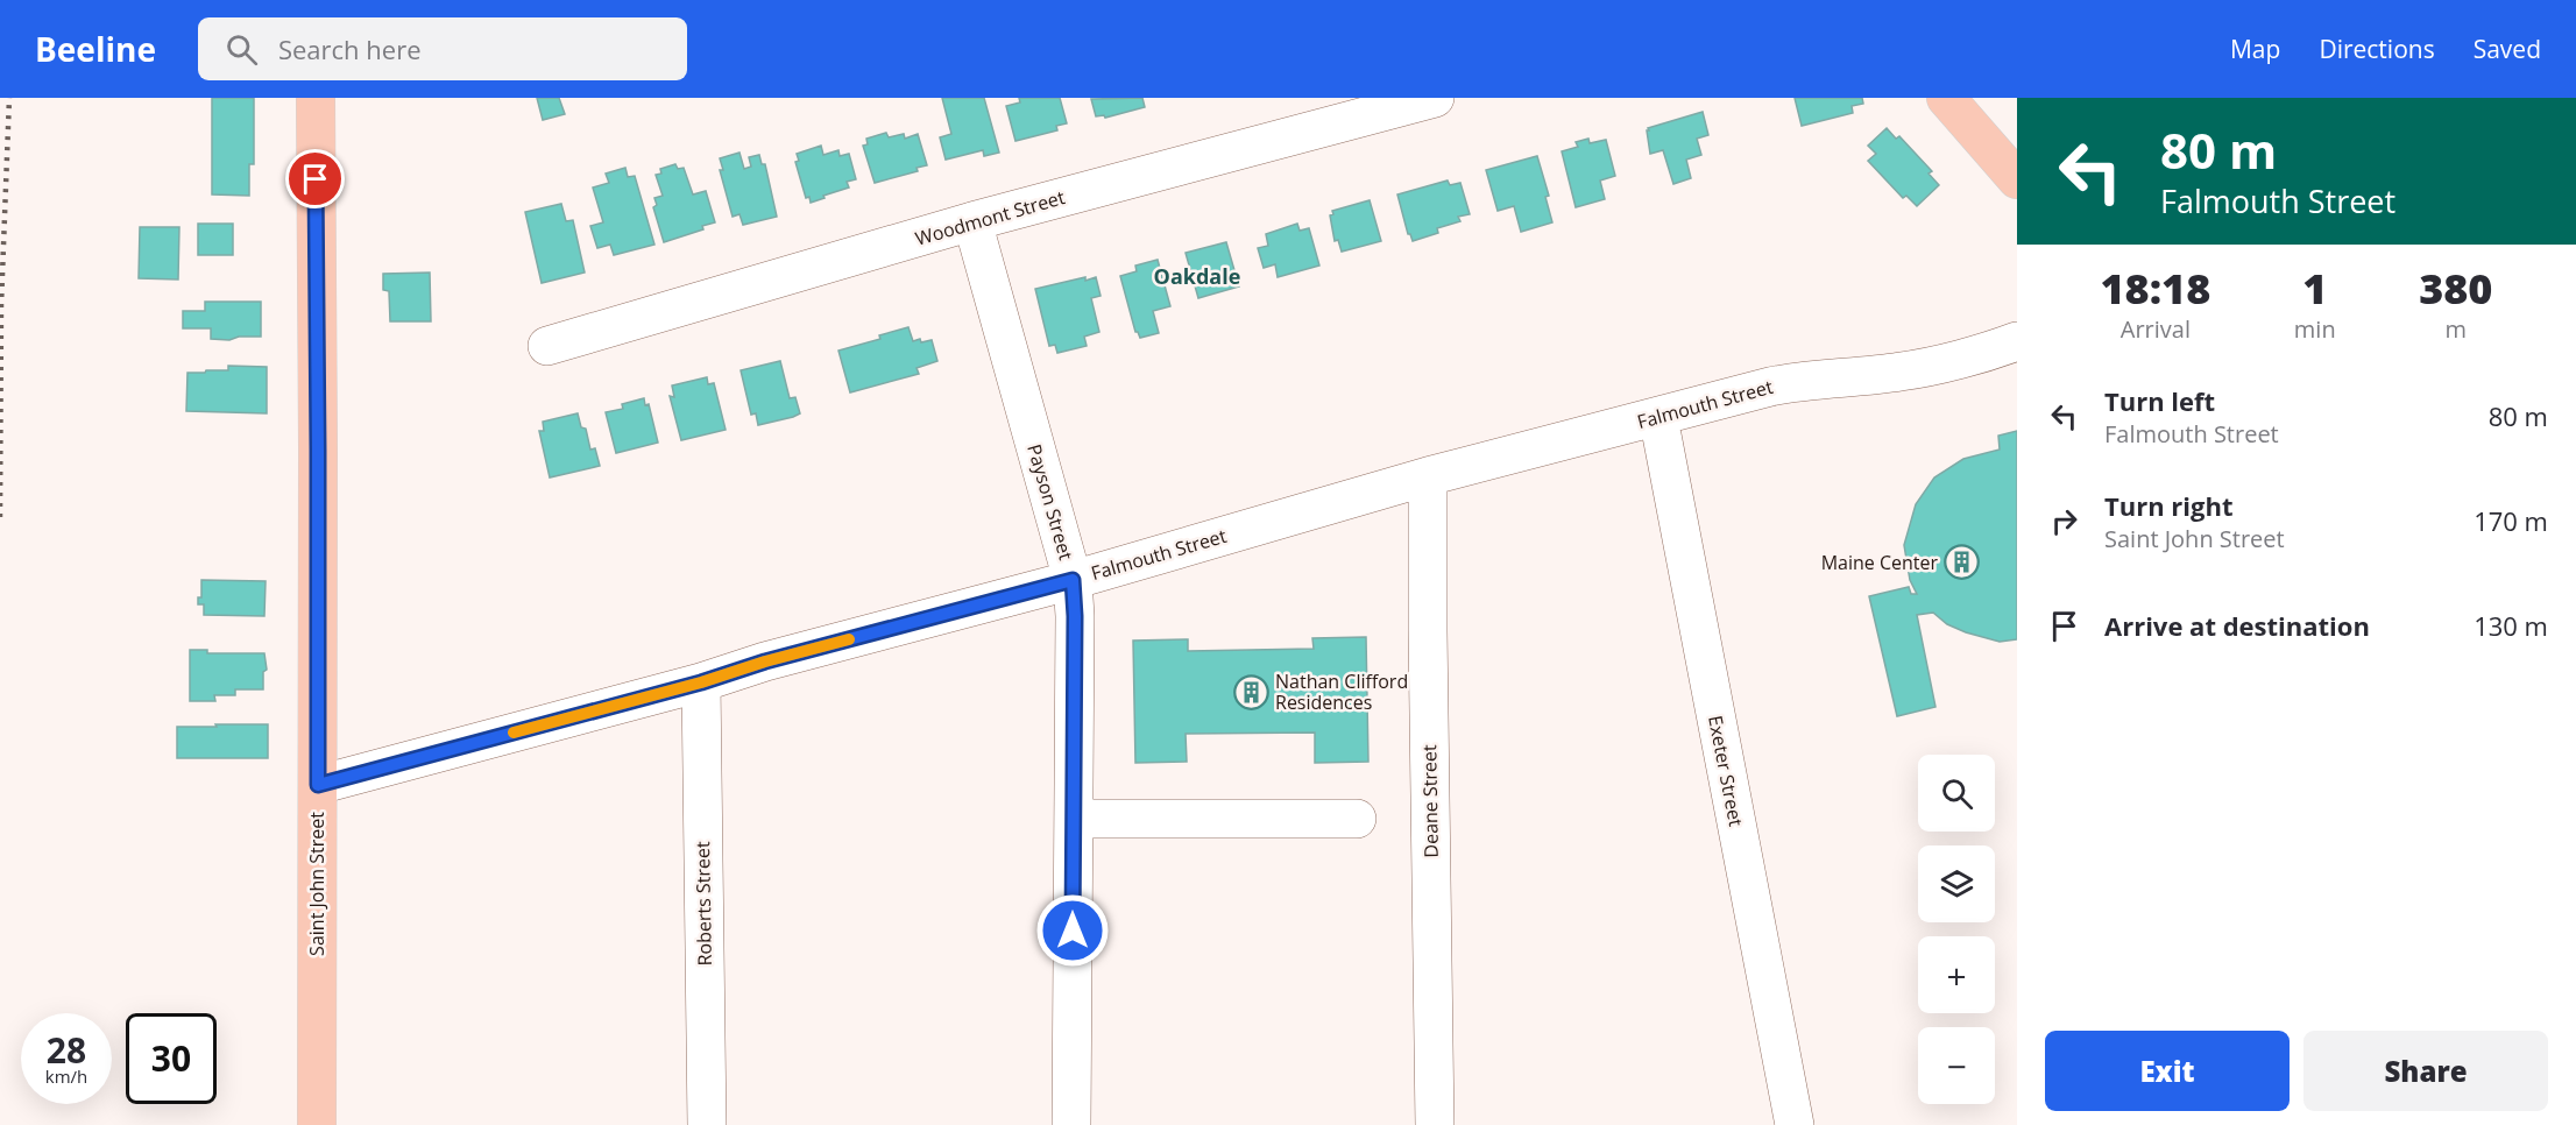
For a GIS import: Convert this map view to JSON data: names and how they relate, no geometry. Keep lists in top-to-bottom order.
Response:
{
  "streets": {
    "main road": ["Saint John Street"],
    "street": [
      "Woodmont Street",
      "Falmouth Street",
      "Payson Street",
      "Exeter Street",
      "Deane Street",
      "Roberts Street"
    ]
  },
  "crossings": [
    ["Woodmont Street", "Payson Street"],
    ["Falmouth Street", "Payson Street"],
    ["Falmouth Street", "Exeter Street"],
    ["Falmouth Street", "Deane Street"],
    ["Falmouth Street", "Saint John Street"],
    ["Falmouth Street", "Roberts Street"]
  ],
  "districts": ["Oakdale"],
  "places": {
    "building": ["Maine Center", "Nathan Clifford Residences"]
  },
  "page": {
    "header": "Beeline",
    "search": "Search here",
    "nav": ["Map", "Directions", "Saved"],
    "turn": ["80 m", "Falmouth Street"],
    "eta": [
      "18:18",
      "Arrival",
      "1",
      "min",
      "380",
      "m"
    ],
    "list": [
      {
        "name": "Turn left",
        "note": "Falmouth Street",
        "value": "80 m"
      },
      {
        "name": "Turn right",
        "note": "Saint John Street",
        "value": "170 m"
      },
      {
        "name": "Arrive at destination",
        "value": "130 m"
      }
    ],
    "map_buttons": ["+", "−"],
    "speed": "28 km/h",
    "limit": "30",
    "buttons": ["Exit", "Share"]
  }
}
